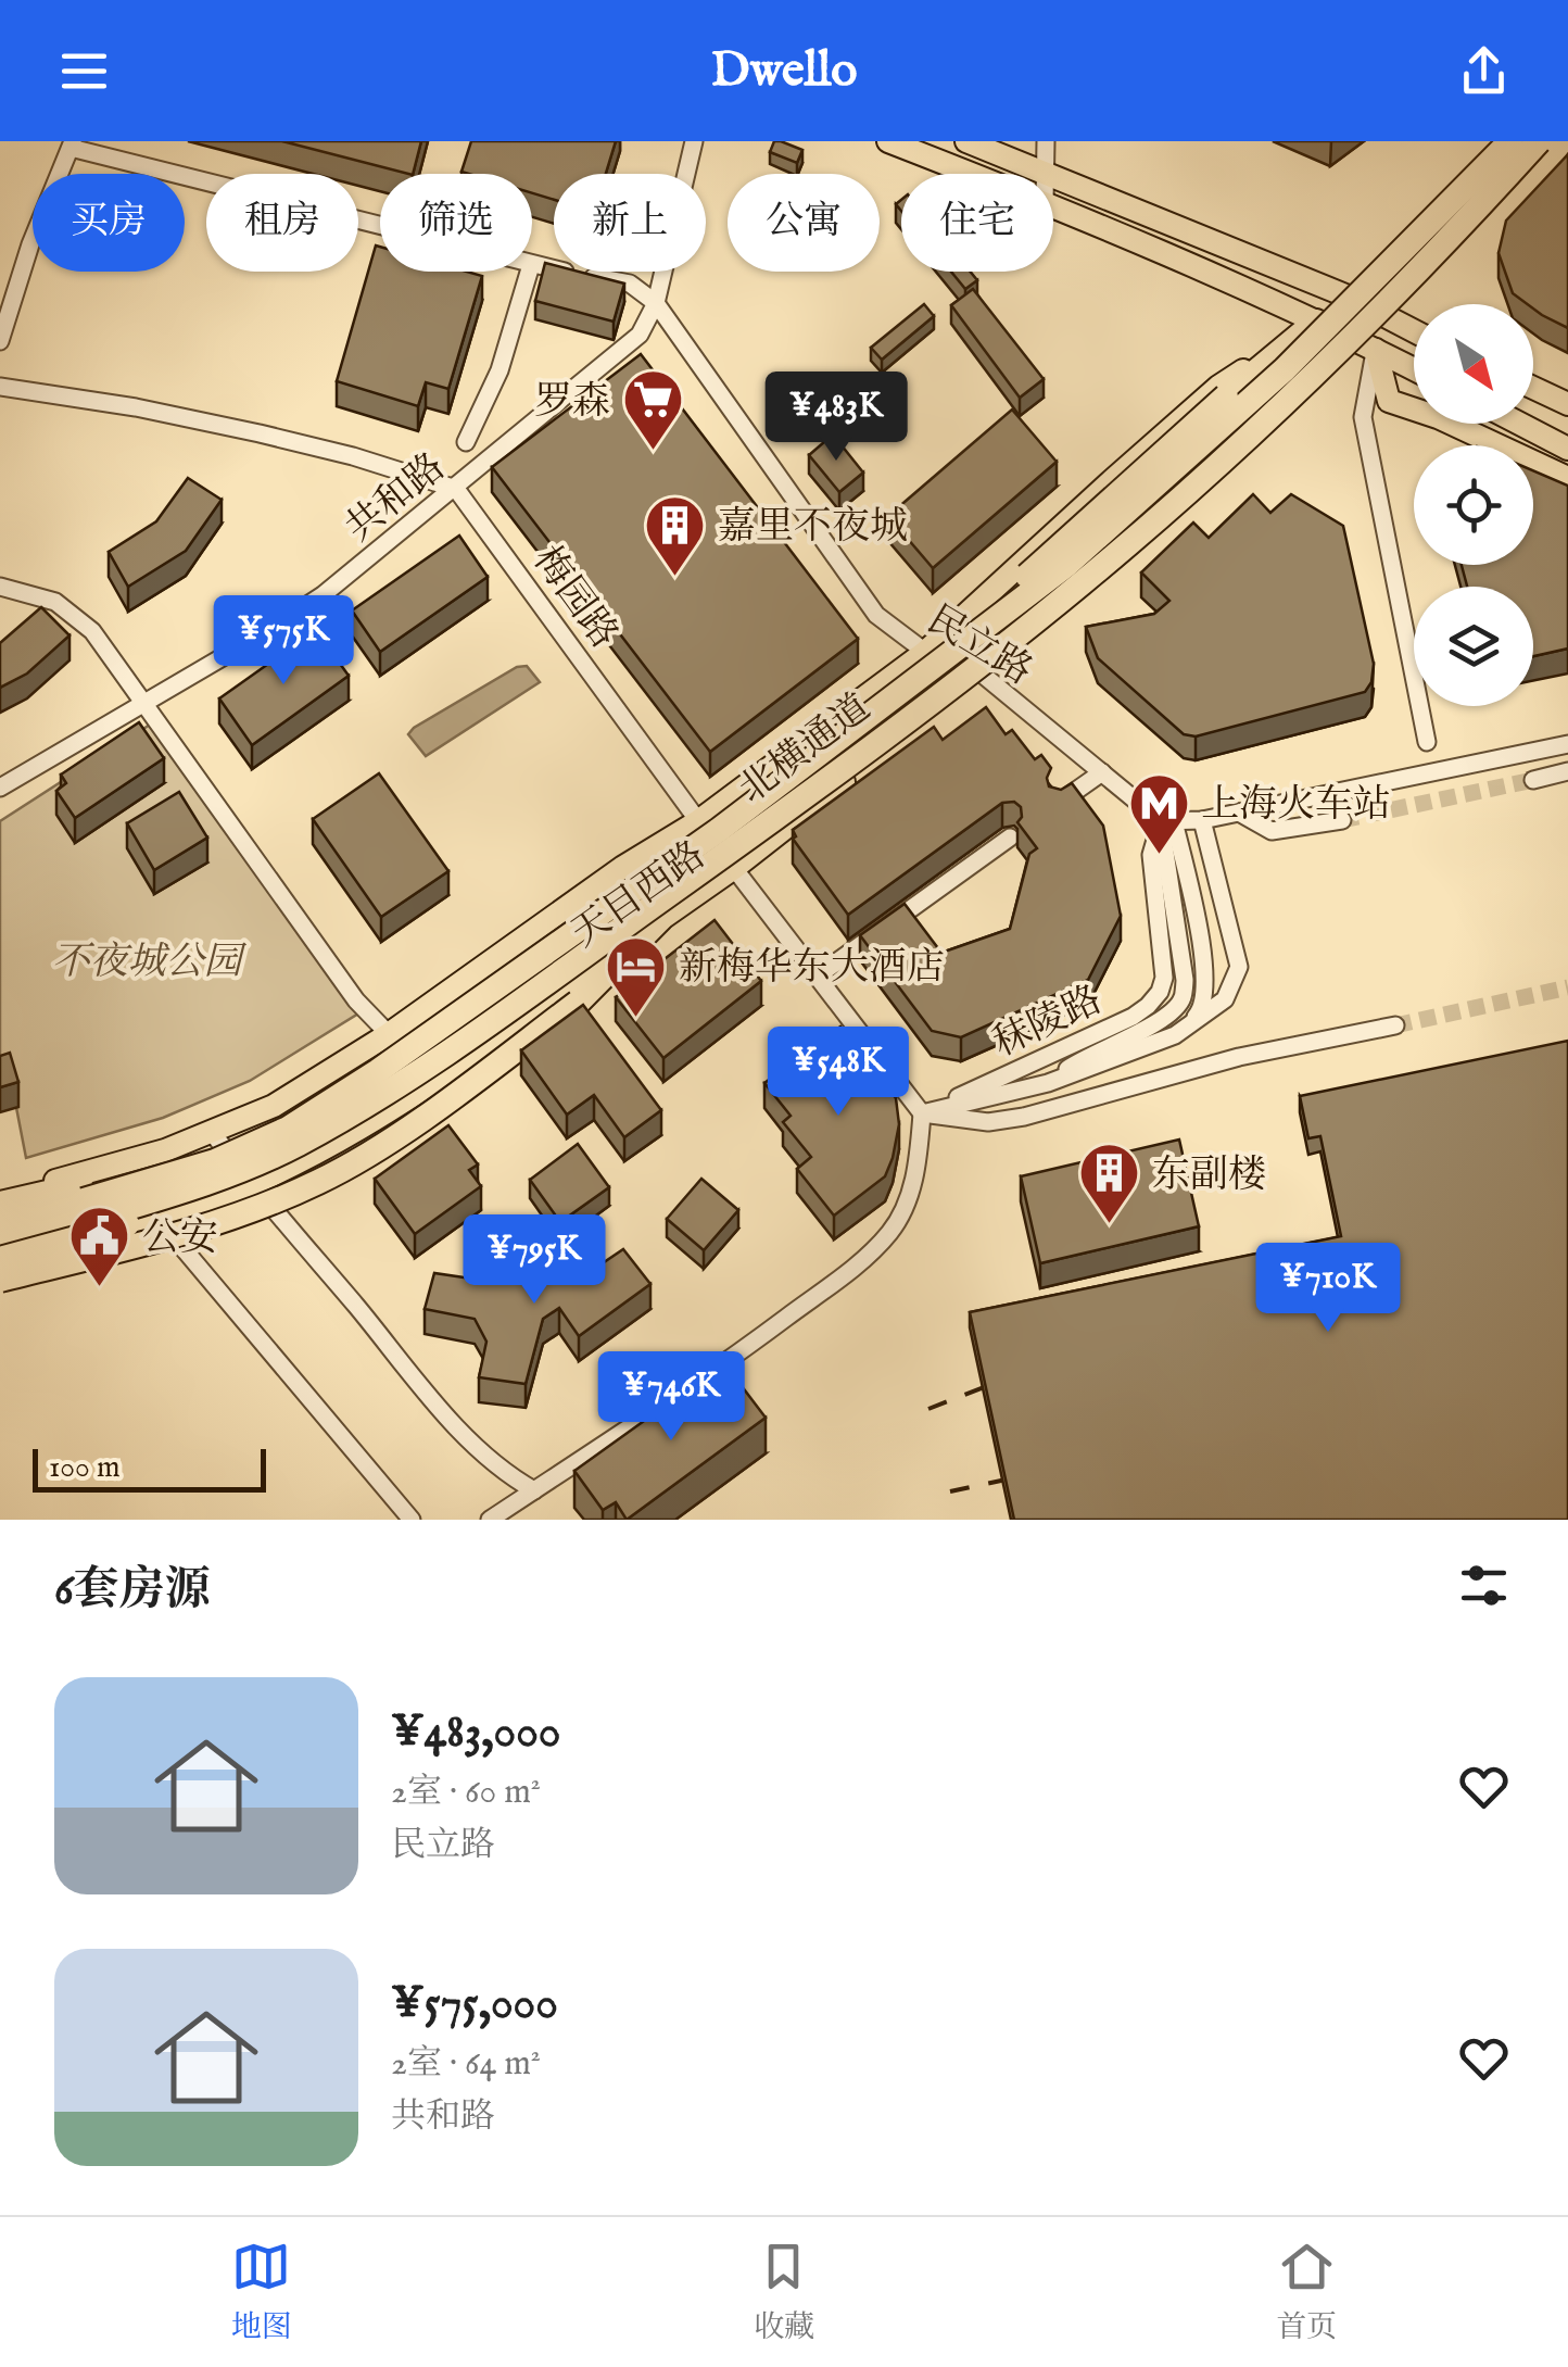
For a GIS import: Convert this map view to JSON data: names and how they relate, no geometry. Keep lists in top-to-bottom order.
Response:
{
  "streets": {
    "highway": ["北横通道"],
    "main road": ["天目西路"],
    "street": [
      "共和路",
      "梅园路",
      "民立路",
      "秣陵路"
    ]
  },
  "crossings": [
    ["共和路", "梅园路"],
    ["共和路", "民立路"],
    ["梅园路", "天目西路"],
    ["梅园路", "秣陵路"],
    ["民立路", "天目西路"],
    ["民立路", "秣陵路"]
  ],
  "parks": ["不夜城公园"],
  "places": {
    "supermarket": ["罗森"],
    "building": ["嘉里不夜城", "东副楼"],
    "metro station": ["上海火车站"],
    "hotel": ["新梅华东大酒店"],
    "public building": ["公安"]
  },
  "scale_bar": "100 m",
  "north": "bottom right",
  "page": {
    "header": "Dwello",
    "chip": [
      "买房",
      "租房",
      "筛选",
      "新上",
      "公寓",
      "住宅"
    ],
    "price": [
      "¥483K",
      "¥575K",
      "¥548K",
      "¥795K",
      "¥710K",
      "¥746K"
    ],
    "scale": "100 m",
    "heading": "6套房源",
    "list": [
      {
        "name": "¥483,000",
        "note": "2室 · 60 m² · 民立路"
      },
      {
        "name": "¥575,000",
        "note": "2室 · 64 m² · 共和路"
      }
    ],
    "tabs": ["地图", "收藏", "首页"]
  }
}
